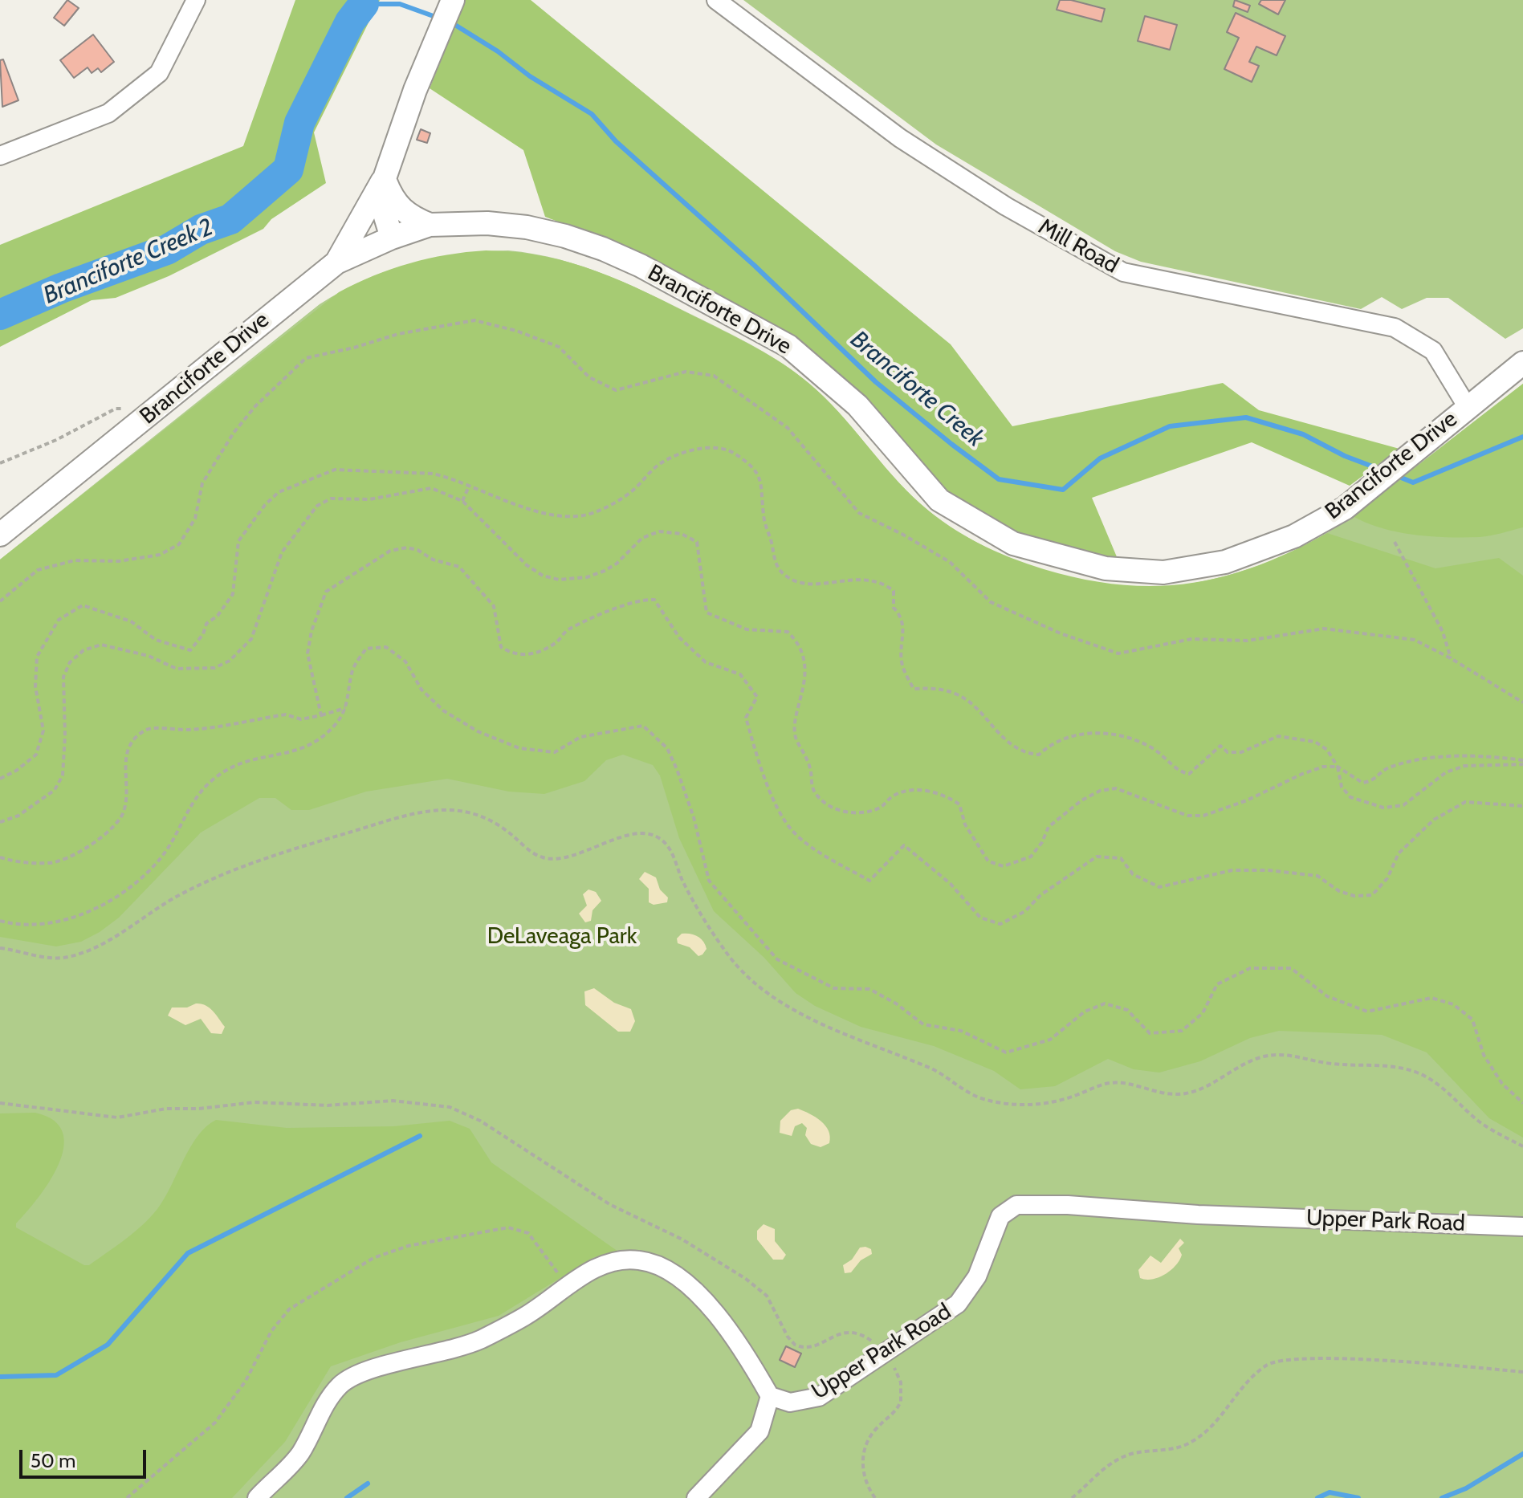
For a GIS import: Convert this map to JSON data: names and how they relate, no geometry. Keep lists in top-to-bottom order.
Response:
{
  "streets": {
    "street": ["Mill Road", "Branciforte Drive", "Upper Park Road"]
  },
  "crossings": [
    ["Mill Road", "Branciforte Drive"]
  ],
  "water": ["Branciforte Creek 2", "Branciforte Creek"],
  "parks": ["DeLaveaga Park"],
  "scale_bar": "50 m"
}
